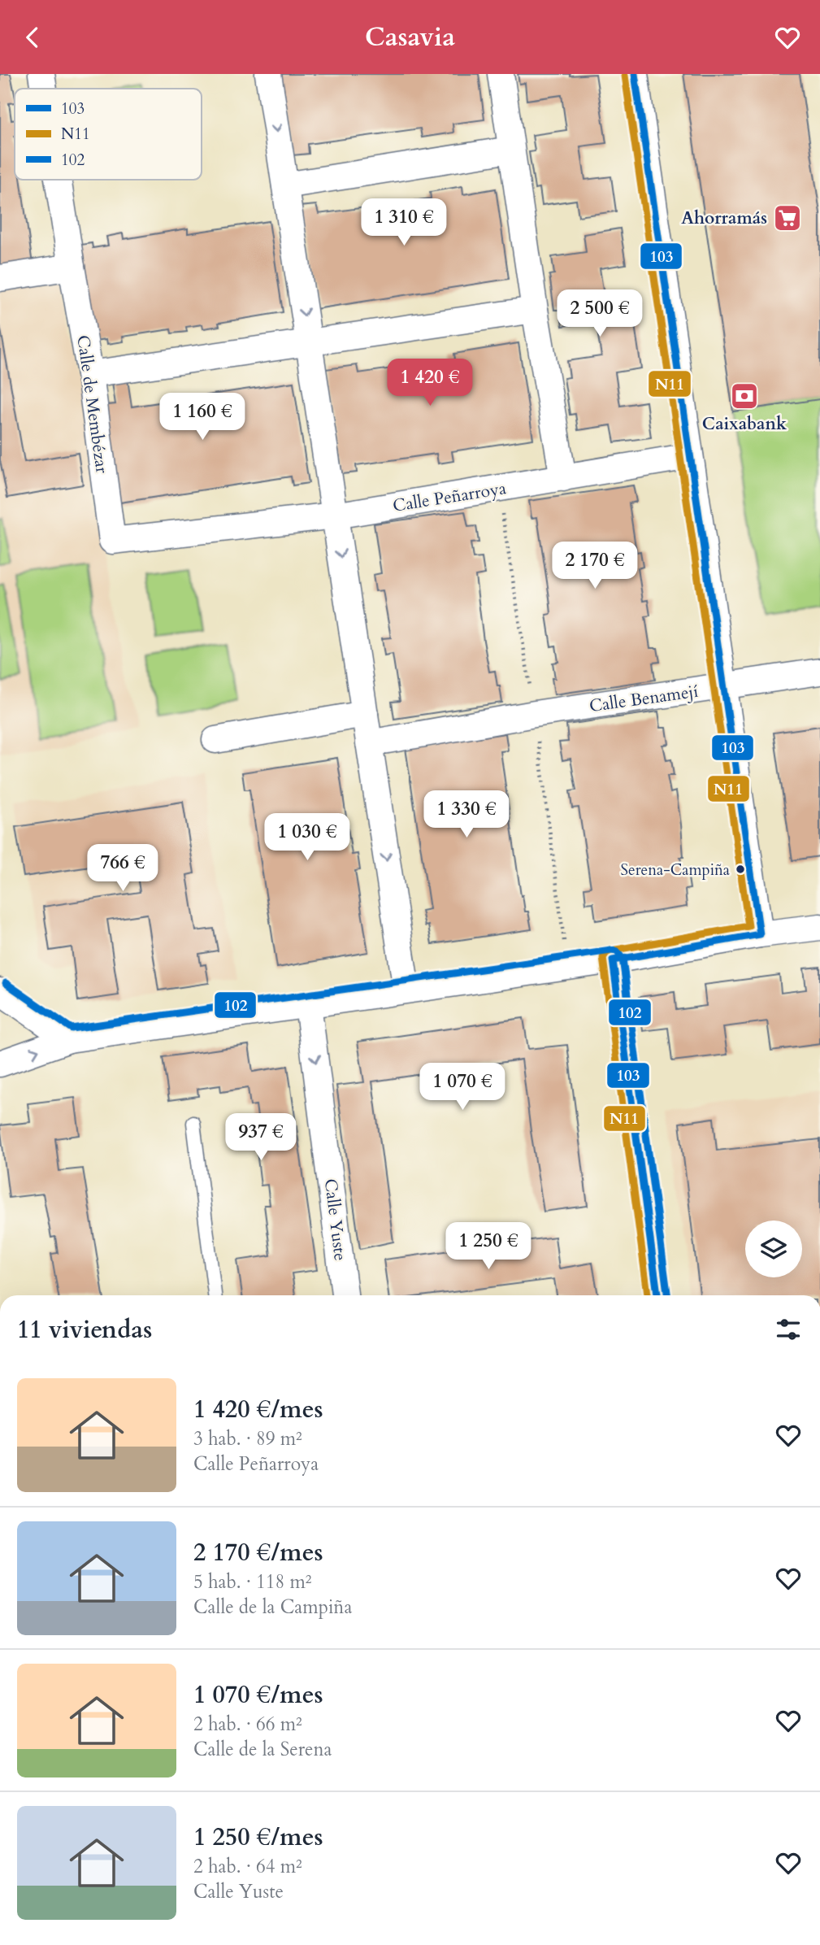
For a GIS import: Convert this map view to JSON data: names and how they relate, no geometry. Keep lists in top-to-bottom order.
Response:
{
  "streets": {
    "street": [
      "Calle de Membézar",
      "Calle Peñarroya",
      "Calle Benamejí",
      "Calle Yuste"
    ]
  },
  "crossings": [
    ["Calle de Membézar", "Calle Peñarroya"]
  ],
  "one_way": ["Calle Yuste"],
  "places": {
    "supermarket": ["Ahorramás"],
    "bank": ["Caixabank"],
    "other": ["Serena-Campiña"]
  },
  "lines": ["transit line 103", "transit line N11", "transit line 102"],
  "legend": ["103", "N11", "102"],
  "page": {
    "header": "Casavia",
    "price": [
      "1 310 €",
      "2 500 €",
      "1 420 €",
      "1 160 €",
      "2 170 €",
      "1 330 €",
      "1 030 €",
      "766 €",
      "1 070 €",
      "937 €",
      "1 250 €"
    ],
    "heading": "11 viviendas",
    "list": [
      {
        "name": "1 420 €/mes",
        "note": "3 hab. · 89 m² · Calle Peñarroya"
      },
      {
        "name": "2 170 €/mes",
        "note": "5 hab. · 118 m² · Calle de la Campiña"
      },
      {
        "name": "1 070 €/mes",
        "note": "2 hab. · 66 m² · Calle de la Serena"
      },
      {
        "name": "1 250 €/mes",
        "note": "2 hab. · 64 m² · Calle Yuste"
      }
    ]
  }
}
